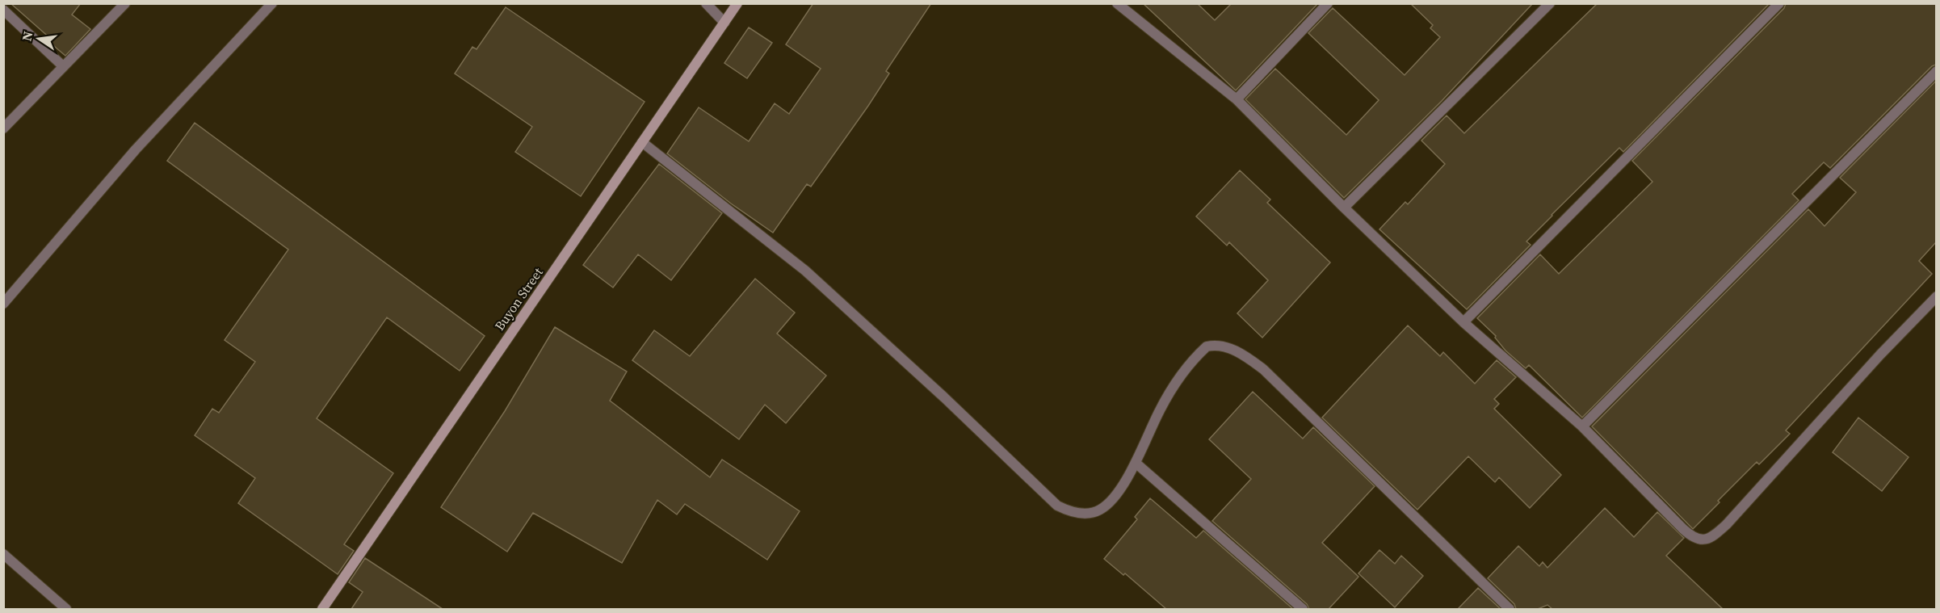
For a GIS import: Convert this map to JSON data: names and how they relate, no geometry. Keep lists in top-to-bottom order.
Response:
{
  "streets": {
    "main road": ["Buyon Street"]
  },
  "north": "left"
}
